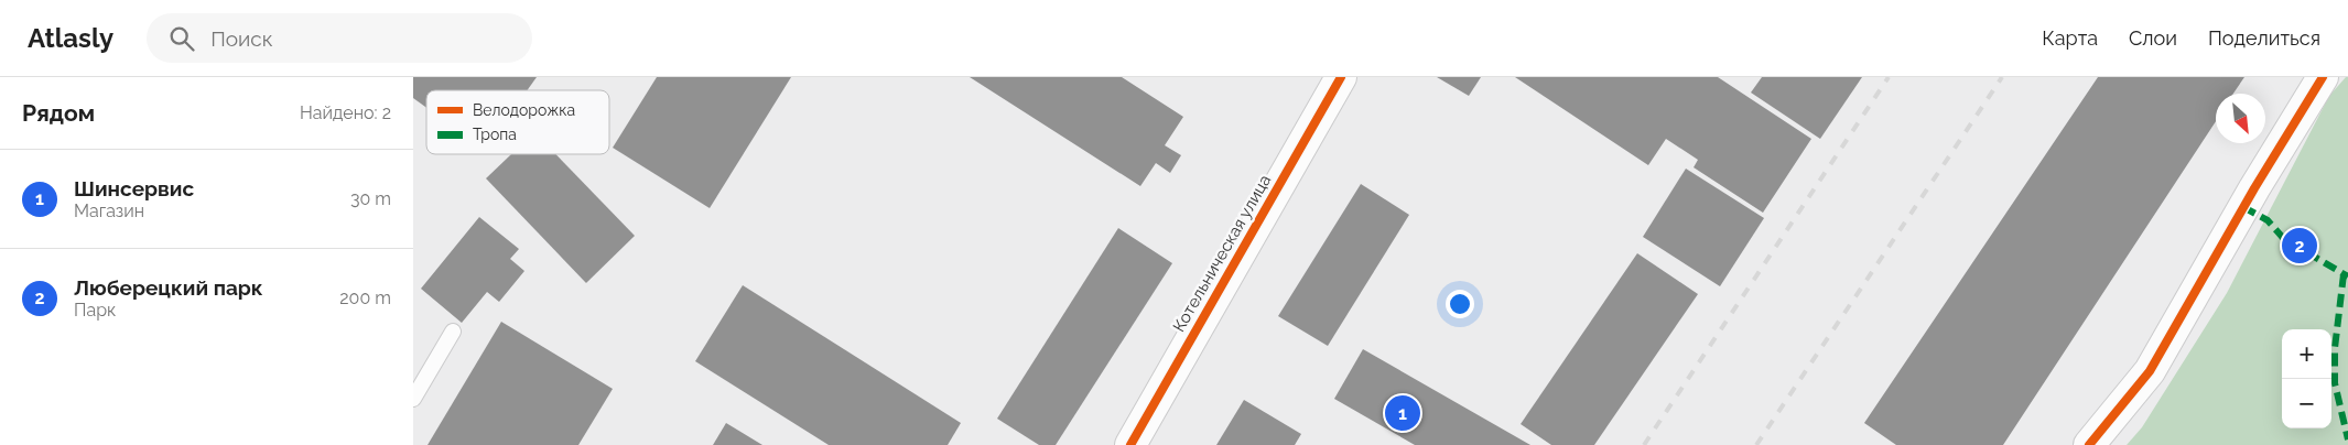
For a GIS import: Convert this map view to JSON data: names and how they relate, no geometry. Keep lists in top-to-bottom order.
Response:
{
  "streets": {
    "street": ["Котельническая улица"]
  },
  "legend": ["Велодорожка", "Тропа"],
  "north": "bottom right",
  "page": {
    "header": "Atlasly",
    "search": "Поиск",
    "nav": ["Карта", "Слои", "Поделиться"],
    "heading": ["Рядом", "Найдено: 2"],
    "list": [
      {
        "mark": "1",
        "name": "Шинсервис",
        "note": "Магазин",
        "value": "30 m"
      },
      {
        "mark": "2",
        "name": "Люберецкий парк",
        "note": "Парк",
        "value": "200 m"
      }
    ],
    "pins": ["2", "1"],
    "map_buttons": ["+", "−"]
  }
}
